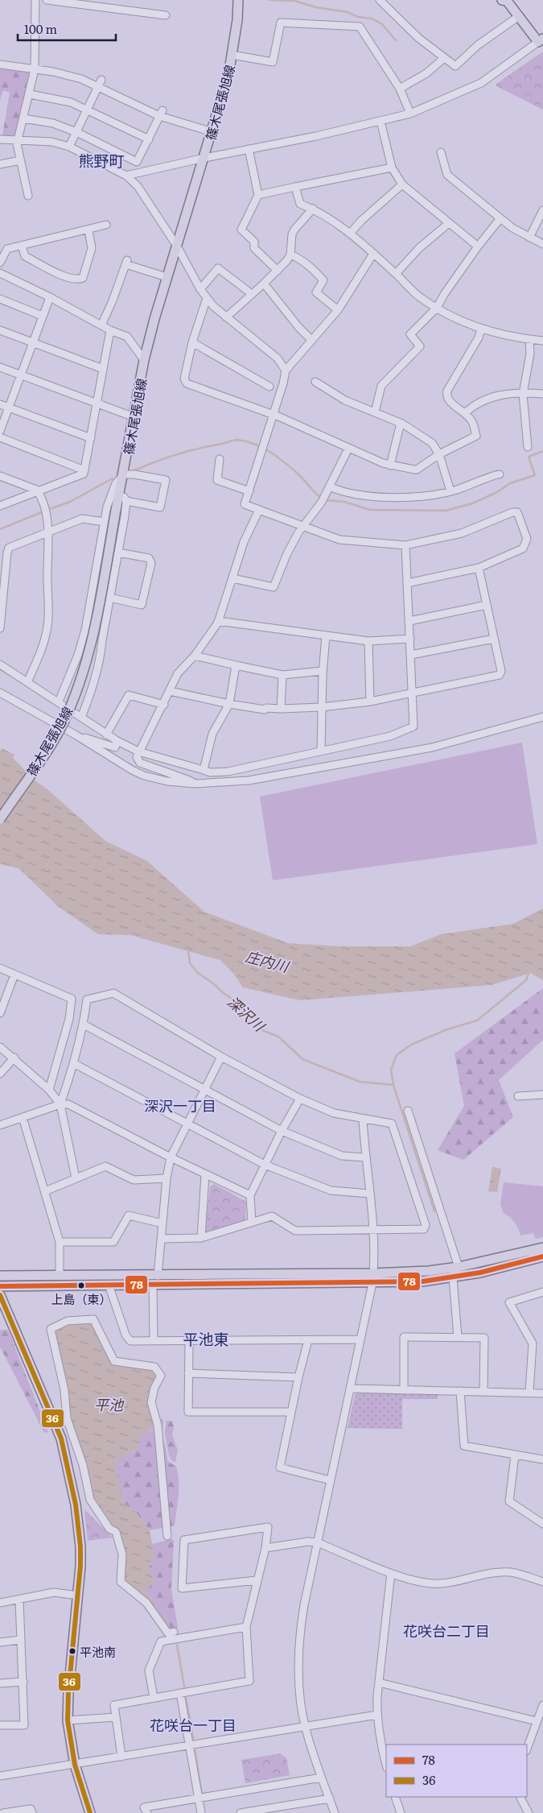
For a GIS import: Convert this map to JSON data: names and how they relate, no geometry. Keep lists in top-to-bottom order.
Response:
{
  "streets": {
    "main road": ["篠木尾張旭線"]
  },
  "districts": [
    "熊野町",
    "深沢一丁目",
    "平池東",
    "花咲台二丁目",
    "花咲台一丁目"
  ],
  "water": ["庄内川", "深沢川", "平池"],
  "places": ["上島（東）", "平池南"],
  "lines": ["transit line 78", "transit line 36"],
  "legend": ["78", "36"],
  "scale_bar": "100 m"
}
